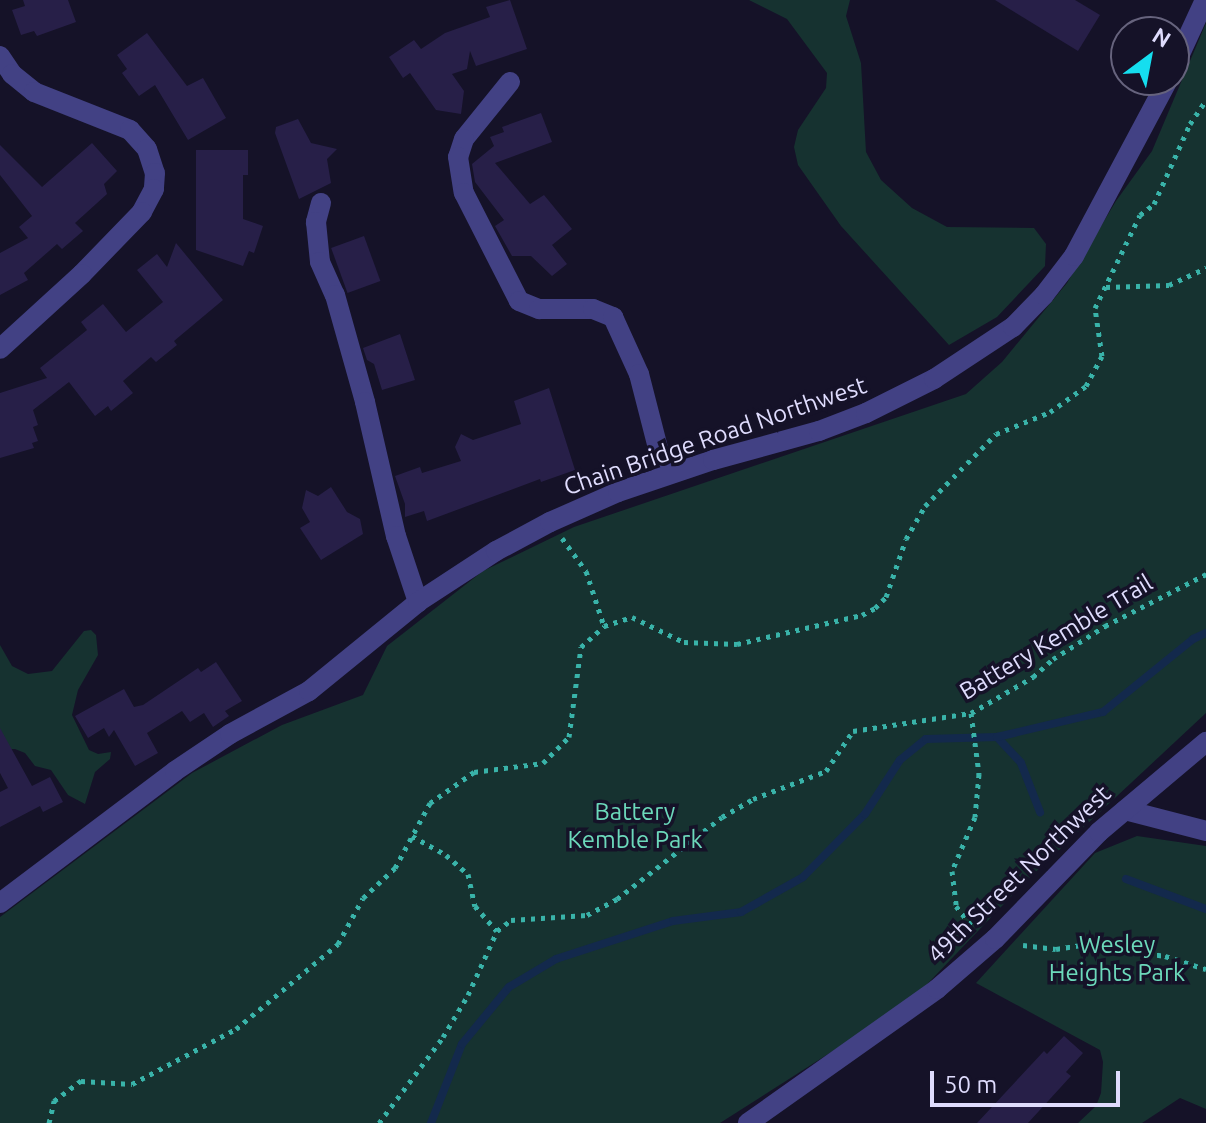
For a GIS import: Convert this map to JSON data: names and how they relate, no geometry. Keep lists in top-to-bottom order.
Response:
{
  "streets": {
    "street": ["Chain Bridge Road Northwest", "49th Street Northwest"],
    "path": ["Battery Kemble Trail"]
  },
  "parks": ["Battery Kemble Park", "Wesley Heights Park"],
  "scale_bar": "50 m",
  "north": "top right"
}
